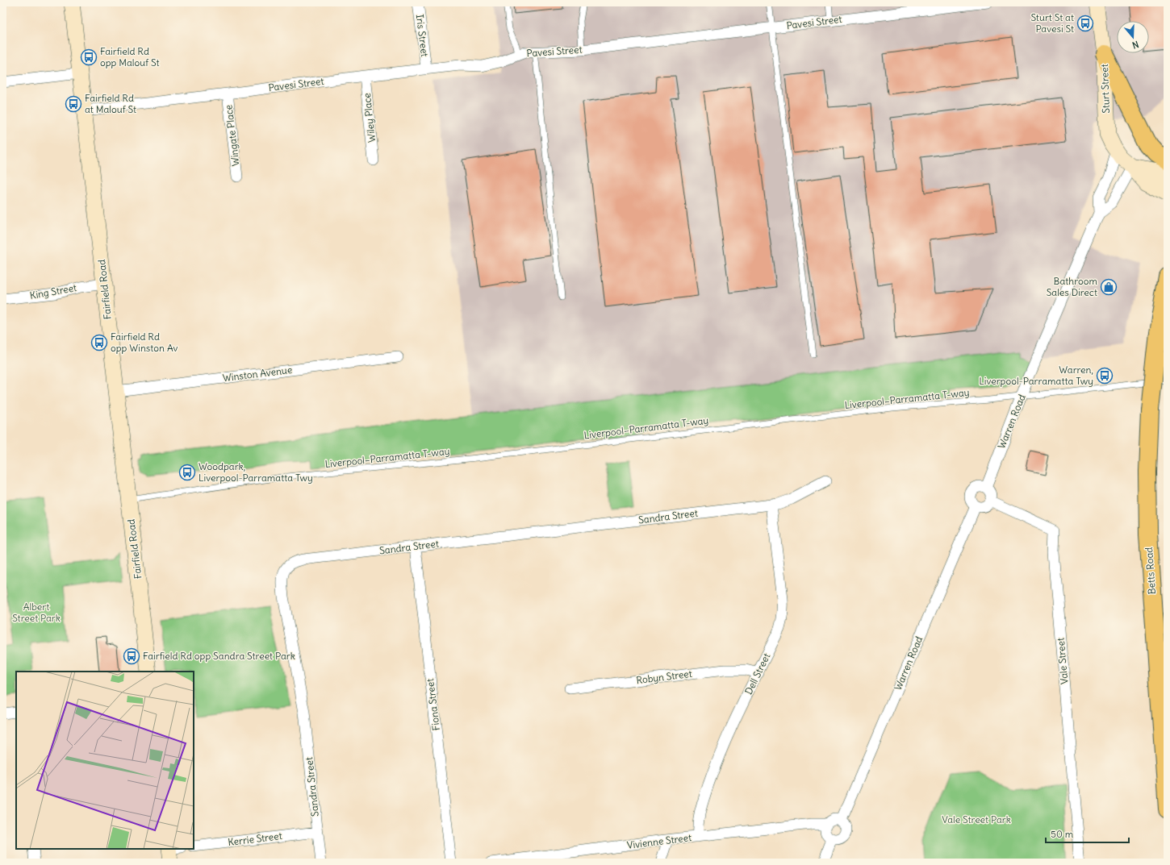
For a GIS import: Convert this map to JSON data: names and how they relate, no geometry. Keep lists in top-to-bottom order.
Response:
{
  "streets": {
    "highway": ["Betts Road"],
    "main road": ["Sturt Street", "Fairfield Road"],
    "street": [
      "Pavesi Street",
      "Iris Street",
      "Wiley Place",
      "Wingate Place",
      "King Street",
      "Winston Avenue",
      "Warren Road",
      "Sandra Street",
      "Vale Street",
      "Dell Street",
      "Robyn Street",
      "Fiona Street",
      "Kerrie Street",
      "Vivienne Street"
    ],
    "lane": ["Liverpool–Parramatta T-way"]
  },
  "crossings": [
    ["Pavesi Street", "Iris Street"],
    ["Pavesi Street", "Wiley Place"],
    ["Pavesi Street", "Wingate Place"],
    ["Pavesi Street", "Fairfield Road"],
    ["Sturt Street", "Warren Road"],
    ["Fairfield Road", "King Street"],
    ["Fairfield Road", "Winston Avenue"],
    ["Fairfield Road", "Liverpool–Parramatta T-way"],
    ["Liverpool–Parramatta T-way", "Warren Road"],
    ["Warren Road", "Vale Street"],
    ["Warren Road", "Vivienne Street"],
    ["Sandra Street", "Dell Street"],
    ["Sandra Street", "Fiona Street"],
    ["Sandra Street", "Kerrie Street"],
    ["Dell Street", "Robyn Street"],
    ["Dell Street", "Vivienne Street"]
  ],
  "parks": ["Albert Street Park", "Vale Street Park"],
  "places": {
    "bus stop": [
      "Sturt St at Pavesi St",
      "Fairfield Rd opp Malouf St",
      "Fairfield Rd at Malouf St",
      "Fairfield Rd opp Winston Av",
      "Warren, Liverpool-Parramatta Twy",
      "Woodpark, Liverpool-Parramatta Twy",
      "Fairfield Rd opp Sandra Street Park"
    ],
    "shop": ["Bathroom Sales Direct"]
  },
  "scale_bar": "50 m",
  "north": "bottom"
}
